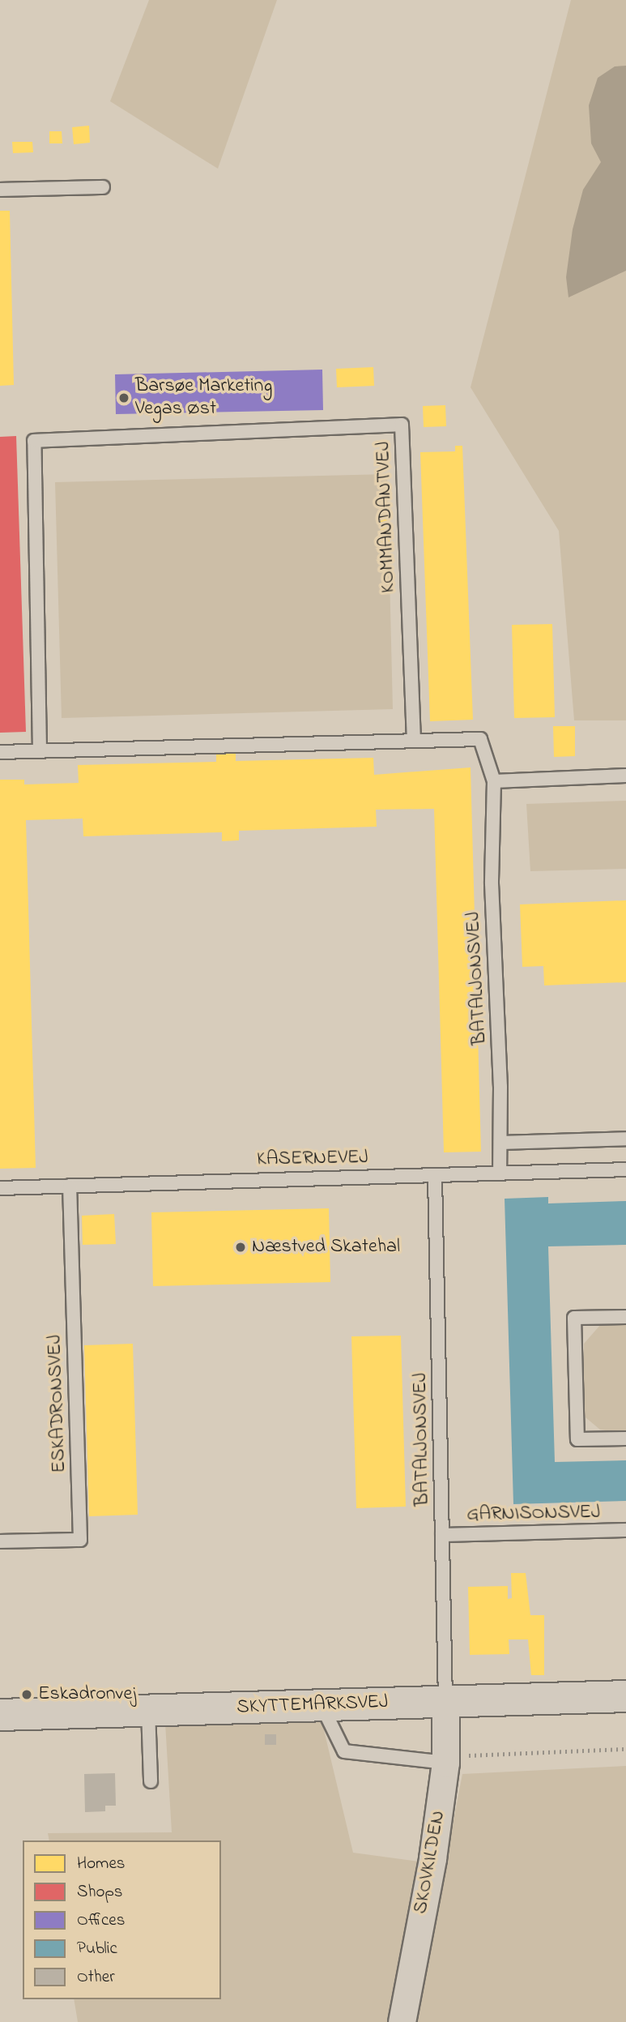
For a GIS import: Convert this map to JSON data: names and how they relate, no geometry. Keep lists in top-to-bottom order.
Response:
{
  "streets": {
    "street": ["SKYTTEMARKSVEJ", "SKOVKILDEN"],
    "lane": [
      "KOMMANDANTVEJ",
      "BATALJONSVEJ",
      "KASERNEVEJ",
      "ESKADRONSVEJ",
      "GARNISONSVEJ"
    ]
  },
  "crossings": [
    ["BATALJONSVEJ", "KASERNEVEJ"],
    ["BATALJONSVEJ", "GARNISONSVEJ"],
    ["BATALJONSVEJ", "SKYTTEMARKSVEJ"],
    ["BATALJONSVEJ", "SKOVKILDEN"],
    ["KASERNEVEJ", "ESKADRONSVEJ"],
    ["SKYTTEMARKSVEJ", "SKOVKILDEN"]
  ],
  "places": ["Barsøe Marketing Vegas Øst", "Næstved Skatehal", "Eskadronvej"],
  "legend": [
    "Homes",
    "Shops",
    "Offices",
    "Public",
    "Other"
  ]
}
